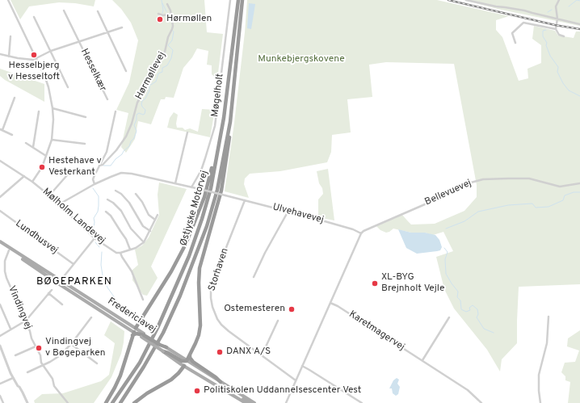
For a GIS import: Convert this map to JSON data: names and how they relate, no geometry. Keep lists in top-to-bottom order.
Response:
{
  "streets": {
    "highway": ["Østjyske Motorvej"],
    "main road": ["Fredericiavej"],
    "street": [
      "Hesselkær",
      "Hørmøllevej",
      "Møgelholt",
      "Bellevuevej",
      "Ulvehavevej",
      "Mølholm Landevej",
      "Lundhusvej",
      "Storhaven",
      "Vindingvej",
      "Karetmagervej"
    ]
  },
  "crossings": [
    ["Møgelholt", "Ulvehavevej"],
    ["Bellevuevej", "Ulvehavevej"],
    ["Ulvehavevej", "Mølholm Landevej"],
    ["Ulvehavevej", "Storhaven"],
    ["Vindingvej", "Fredericiavej"]
  ],
  "districts": ["BØGEPARKEN"],
  "parks": ["Munkebjergskovene"],
  "places": [
    "Hørmøllen",
    "Hesselbjerg v Hesseltoft",
    "Hestehave v Vesterkant",
    "XL-BYG Brejnholt Vejle",
    "Ostemesteren",
    "Vindingvej v Bøgeparken",
    "DANX A/S",
    "Politiskolen Uddannelsescenter Vest"
  ]
}
